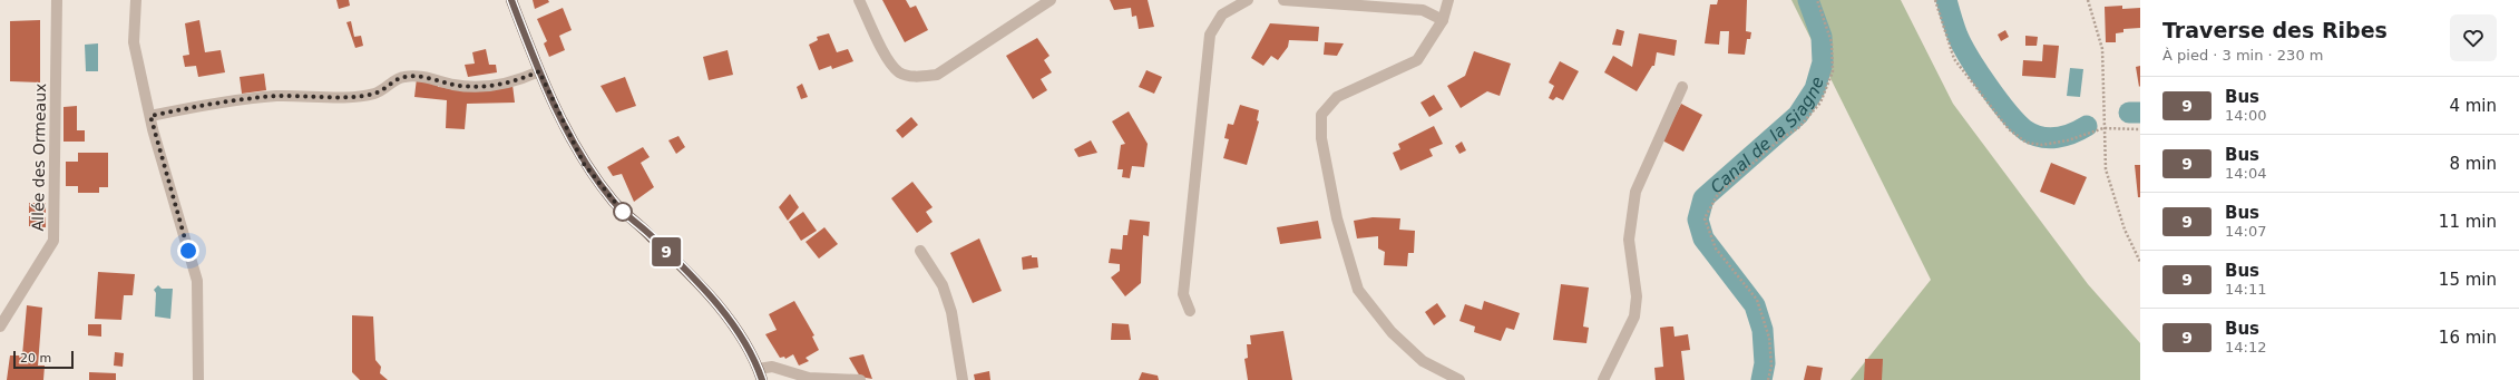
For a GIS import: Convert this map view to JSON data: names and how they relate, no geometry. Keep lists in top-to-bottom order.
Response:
{
  "streets": {
    "street": ["Allée des Ormeaux"]
  },
  "water": ["Canal de la Siagne"],
  "lines": ["bus line 9"],
  "scale_bar": "20 m",
  "page": {
    "on_map": "9",
    "heading": ["Traverse des Ribes", "À pied · 3 min · 230 m"],
    "list": [
      {
        "mark": "9",
        "name": "Bus",
        "note": "14:00",
        "value": "4 min"
      },
      {
        "mark": "9",
        "name": "Bus",
        "note": "14:04",
        "value": "8 min"
      },
      {
        "mark": "9",
        "name": "Bus",
        "note": "14:07",
        "value": "11 min"
      },
      {
        "mark": "9",
        "name": "Bus",
        "note": "14:11",
        "value": "15 min"
      },
      {
        "mark": "9",
        "name": "Bus",
        "note": "14:12",
        "value": "16 min"
      }
    ],
    "scale": "20 m"
  }
}
